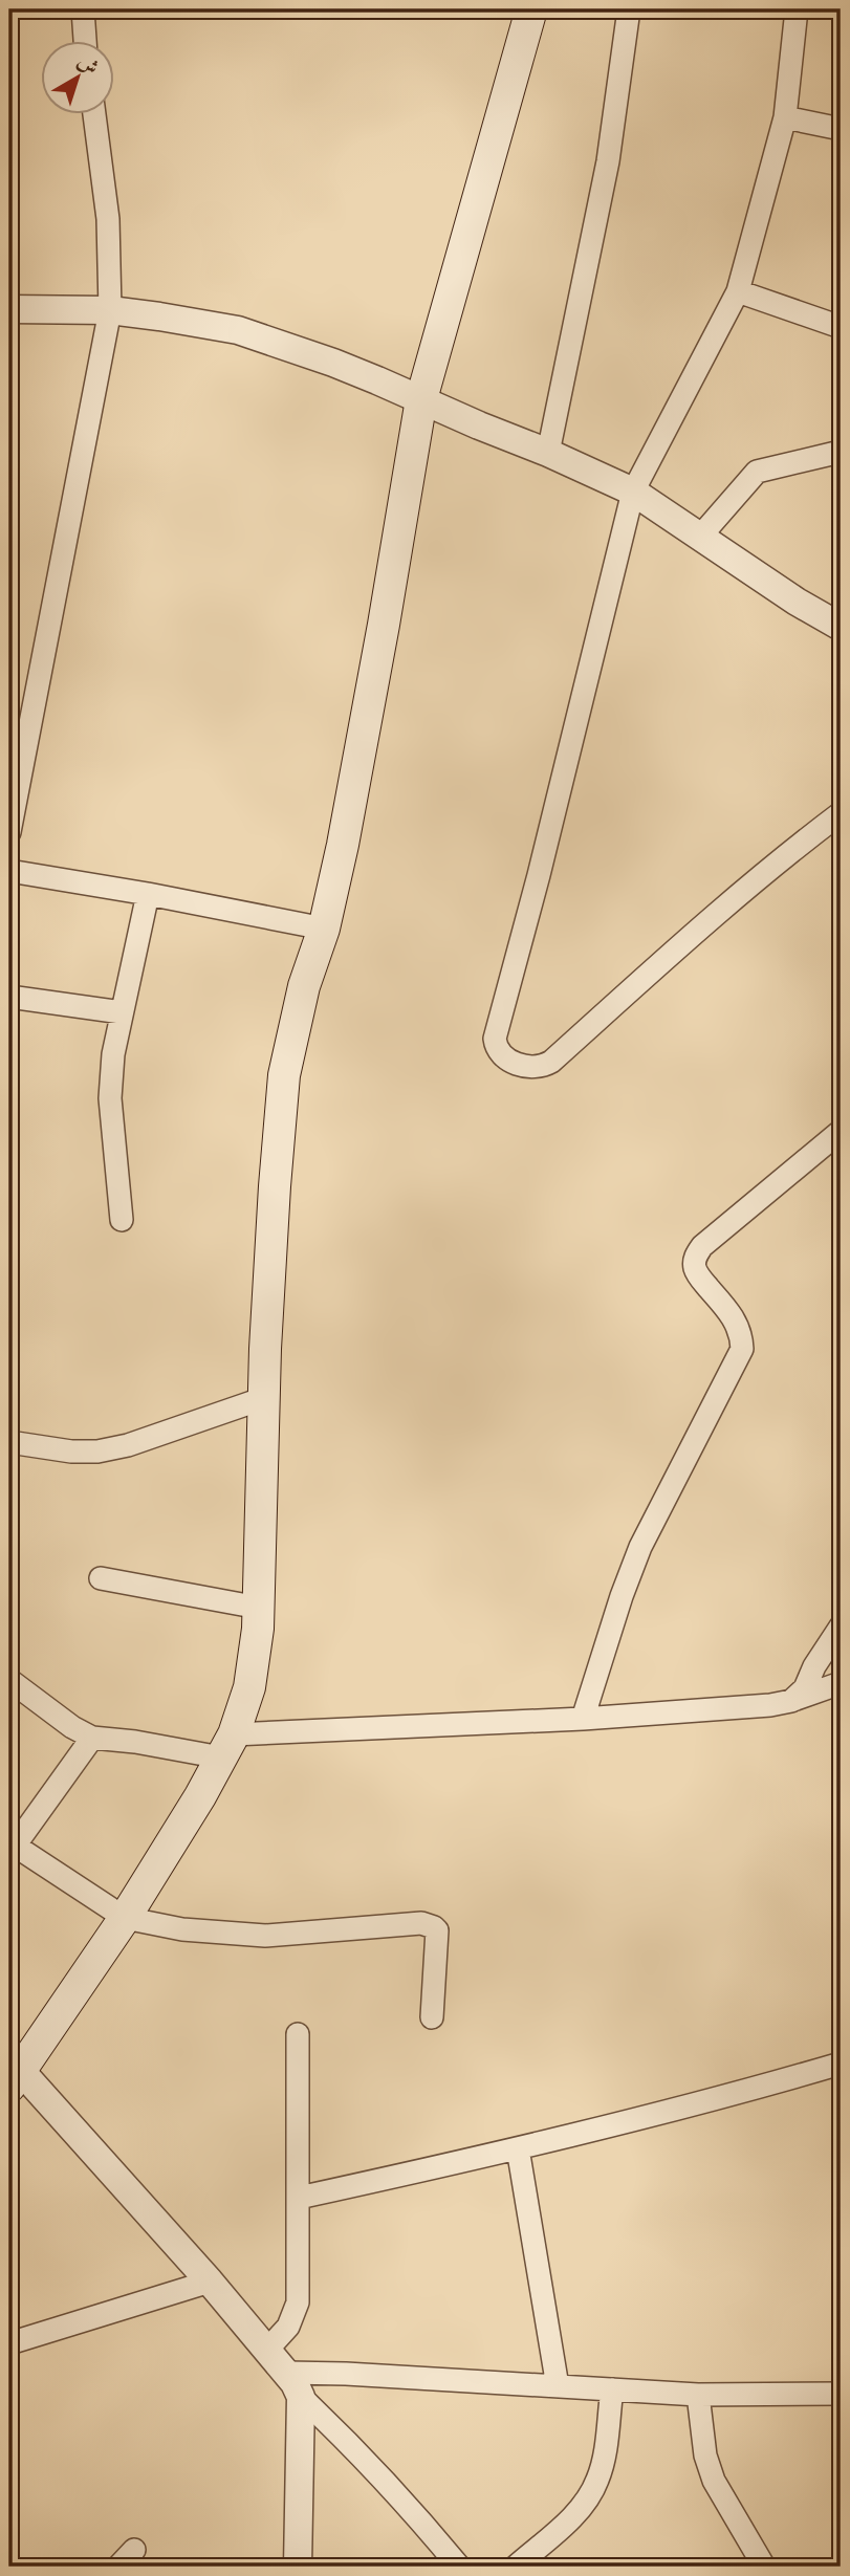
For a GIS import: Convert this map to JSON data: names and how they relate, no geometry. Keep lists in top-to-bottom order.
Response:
{
  "north": "top right"
}
